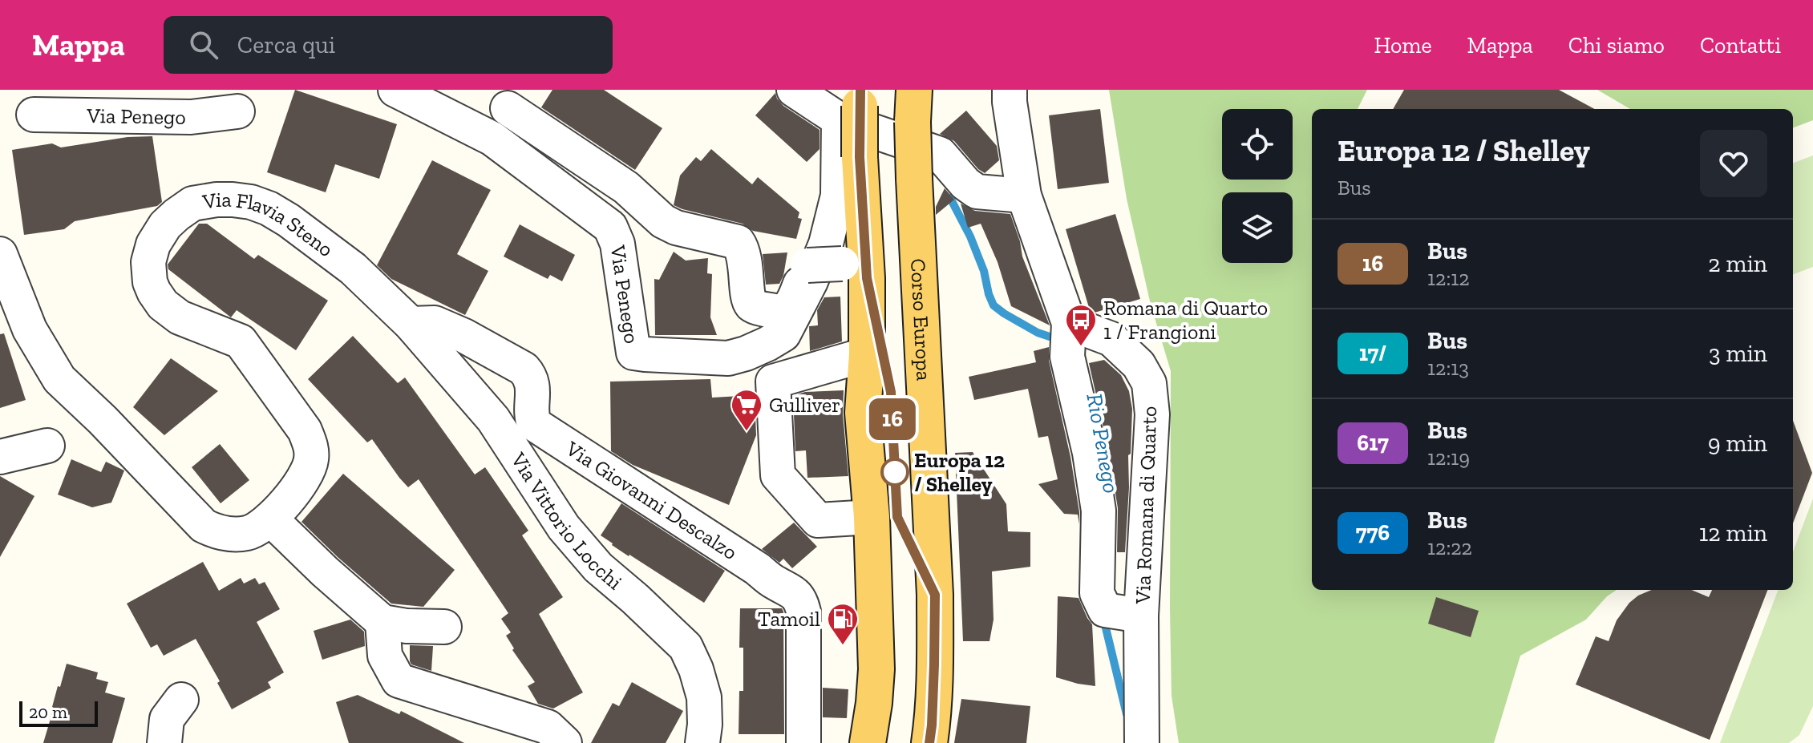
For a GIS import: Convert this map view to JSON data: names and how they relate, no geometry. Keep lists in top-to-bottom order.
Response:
{
  "streets": {
    "main road": ["Corso Europa"],
    "street": [
      "Via Penego",
      "Via Flavia Steno",
      "Via Giovanni Descalzo",
      "Via Romana di Quarto",
      "Via Vittorio Locchi"
    ]
  },
  "crossings": [
    ["Via Flavia Steno", "Via Giovanni Descalzo"],
    ["Via Flavia Steno", "Via Vittorio Locchi"],
    ["Via Giovanni Descalzo", "Via Vittorio Locchi"]
  ],
  "water": ["Rio Penego"],
  "places": {
    "bus stop": ["Romana di Quarto 1 / Frangioni"],
    "supermarket": ["Gulliver"],
    "other": ["Europa 12 / Shelley"],
    "fuel station": ["Tamoil"]
  },
  "lines": ["bus line 16"],
  "scale_bar": "20 m",
  "page": {
    "header": "Mappa",
    "search": "Cerca qui",
    "nav": [
      "Home",
      "Mappa",
      "Chi siamo",
      "Contatti"
    ],
    "on_map": "16",
    "heading": ["Europa 12 / Shelley", "Bus"],
    "list": [
      {
        "mark": "16",
        "name": "Bus",
        "note": "12:12",
        "value": "2 min"
      },
      {
        "mark": "17/",
        "name": "Bus",
        "note": "12:13",
        "value": "3 min"
      },
      {
        "mark": "617",
        "name": "Bus",
        "note": "12:19",
        "value": "9 min"
      },
      {
        "mark": "776",
        "name": "Bus",
        "note": "12:22",
        "value": "12 min"
      }
    ],
    "scale": "20 m"
  }
}
